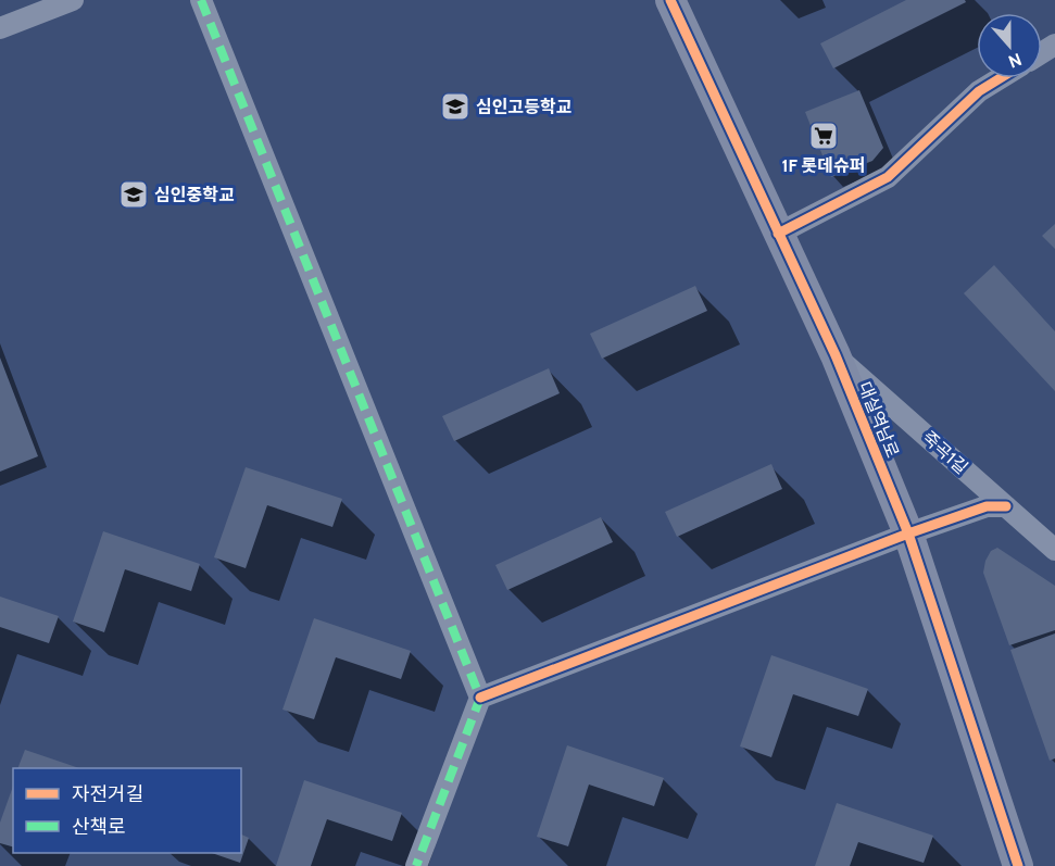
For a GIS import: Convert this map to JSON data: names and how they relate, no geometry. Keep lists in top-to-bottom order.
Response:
{
  "streets": {
    "street": ["대실역남로", "죽곡1길"]
  },
  "crossings": [
    ["대실역남로", "죽곡1길"]
  ],
  "places": {
    "school or university": ["심인고등학교", "심인중학교"],
    "supermarket": ["1F 롯데슈퍼"]
  },
  "legend": ["자전거길", "산책로"],
  "north": "bottom"
}
